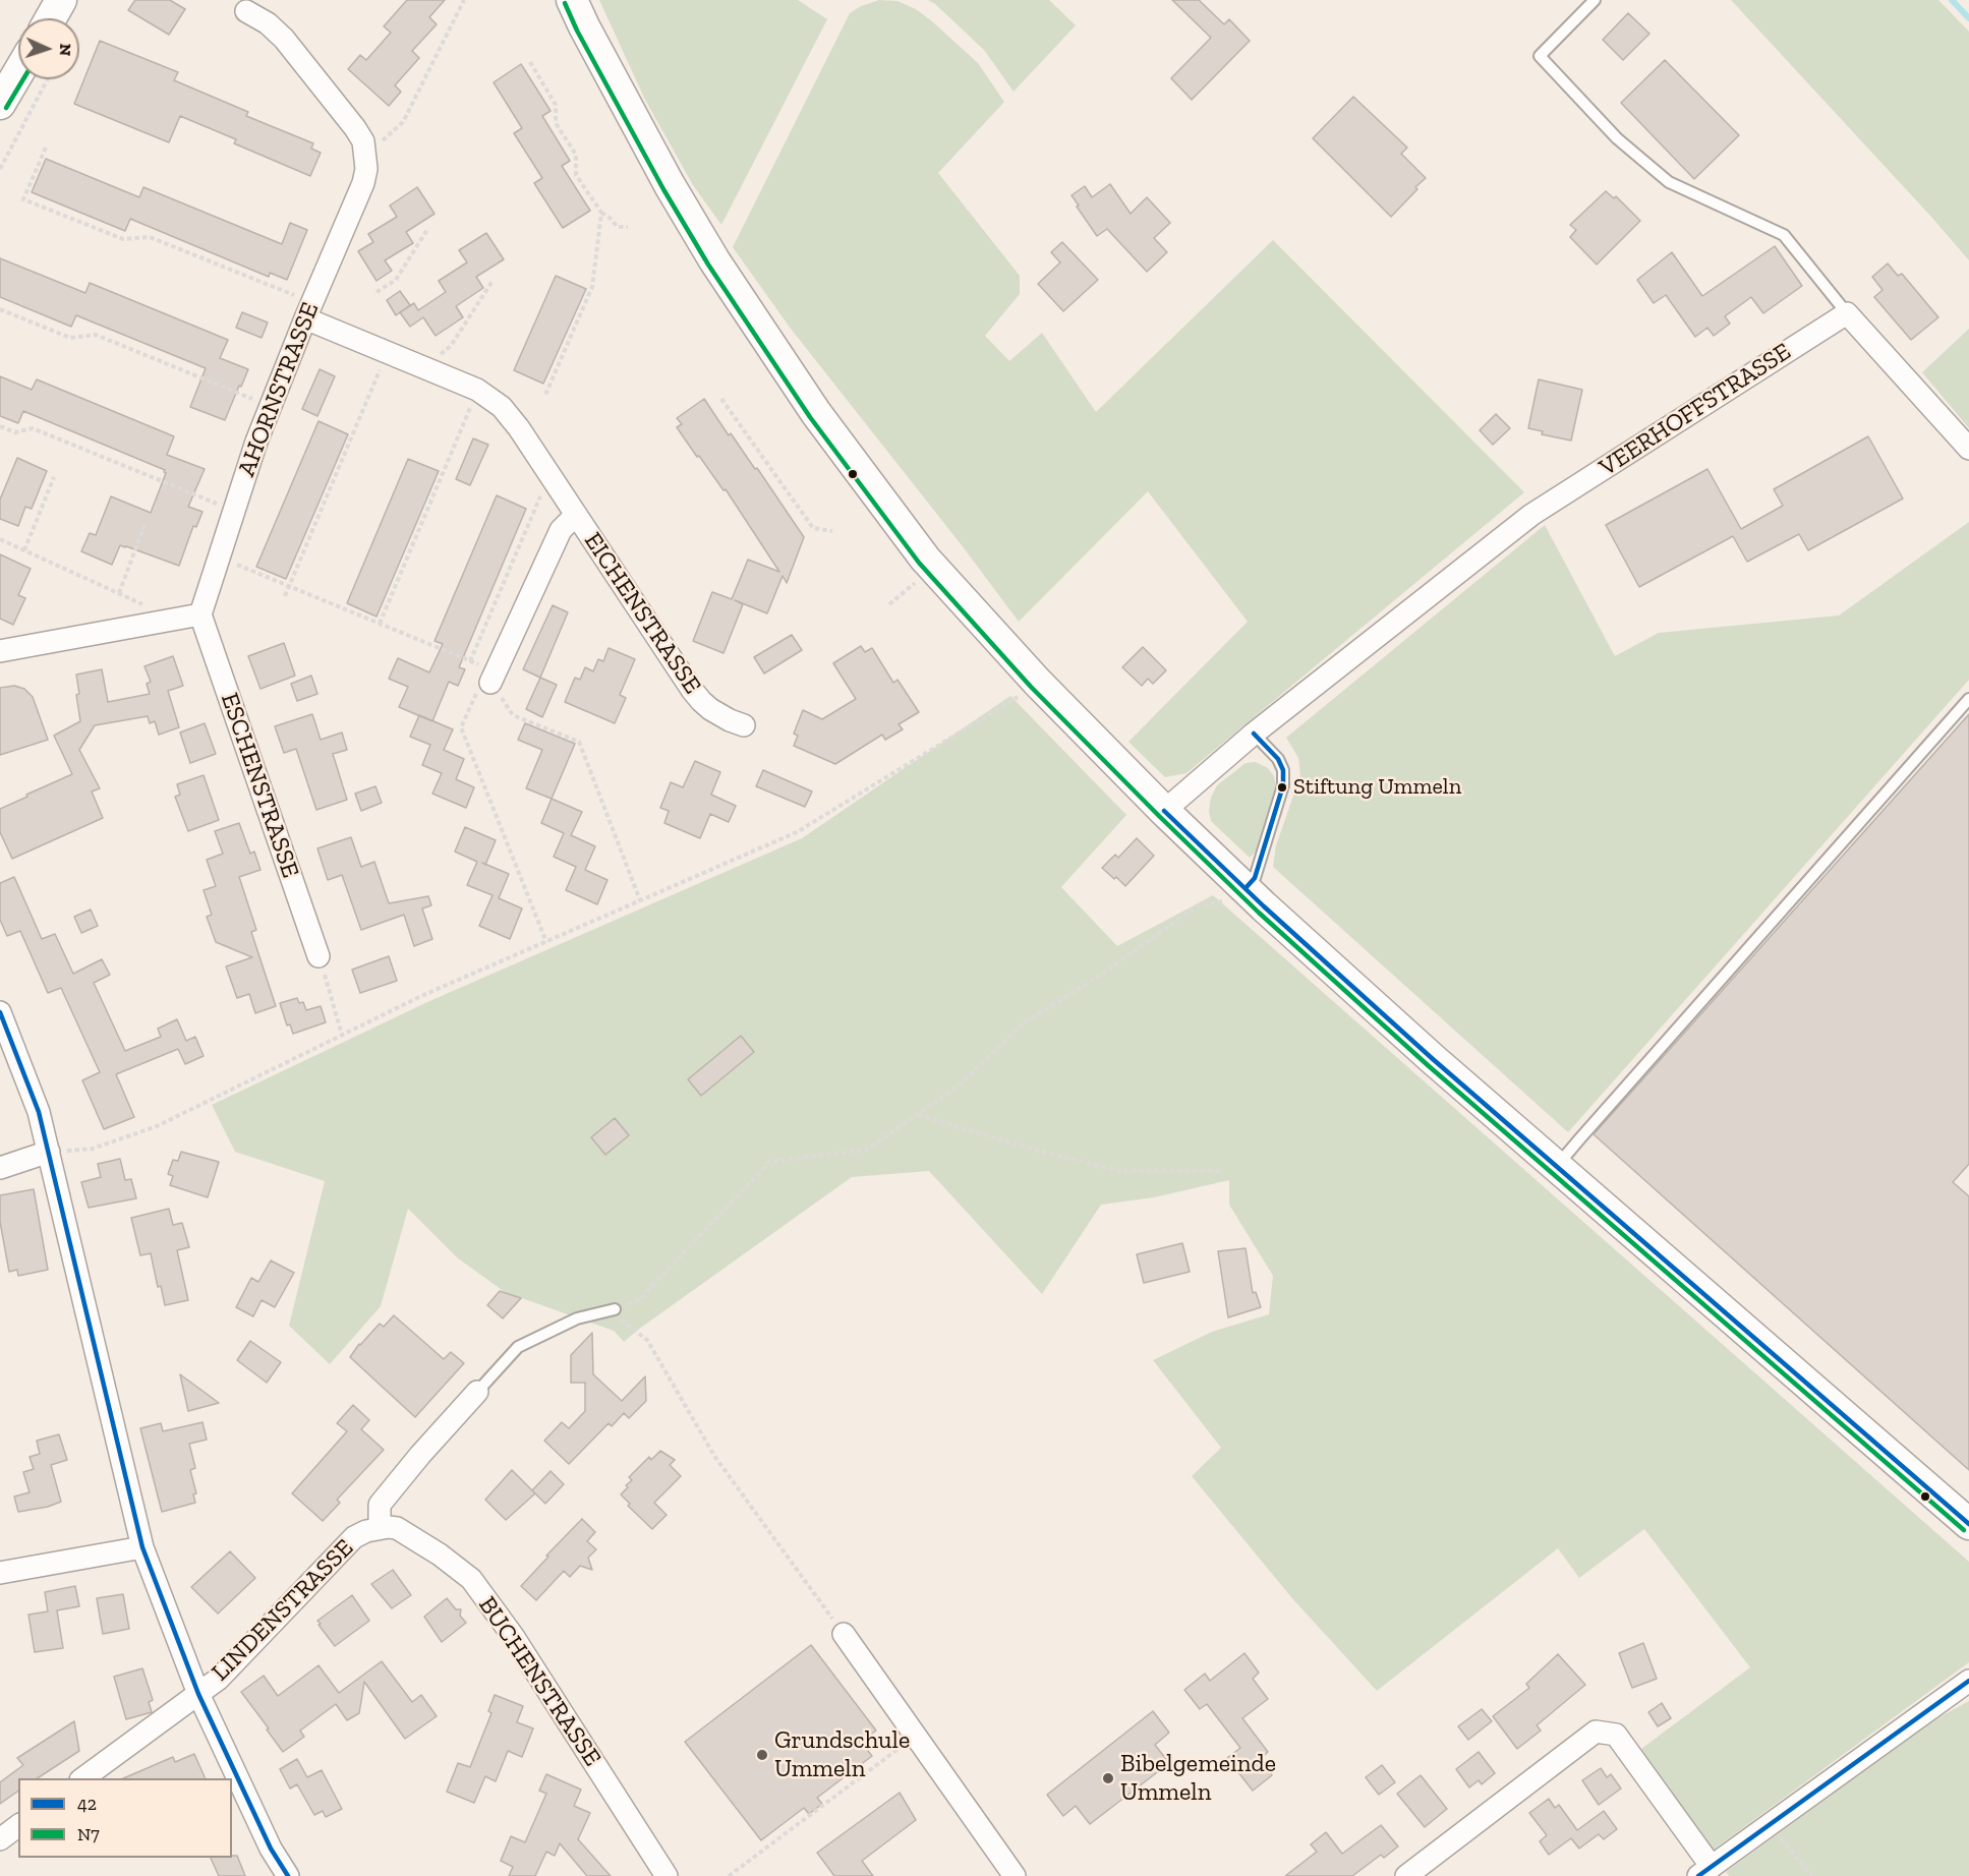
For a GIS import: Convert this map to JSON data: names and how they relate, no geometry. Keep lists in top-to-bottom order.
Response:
{
  "streets": {
    "street": [
      "AHORNSTRASSE",
      "VEERHOFFSTRASSE",
      "EICHENSTRASSE",
      "ESCHENSTRASSE",
      "LINDENSTRASSE",
      "BUCHENSTRASSE"
    ]
  },
  "crossings": [
    ["AHORNSTRASSE", "EICHENSTRASSE"],
    ["AHORNSTRASSE", "ESCHENSTRASSE"],
    ["LINDENSTRASSE", "BUCHENSTRASSE"]
  ],
  "places": ["Stiftung Ummeln", "Grundschule Ummeln", "Bibelgemeinde Ummeln"],
  "lines": ["transit line N7", "transit line 42"],
  "legend": ["42", "N7"],
  "north": "right"
}
